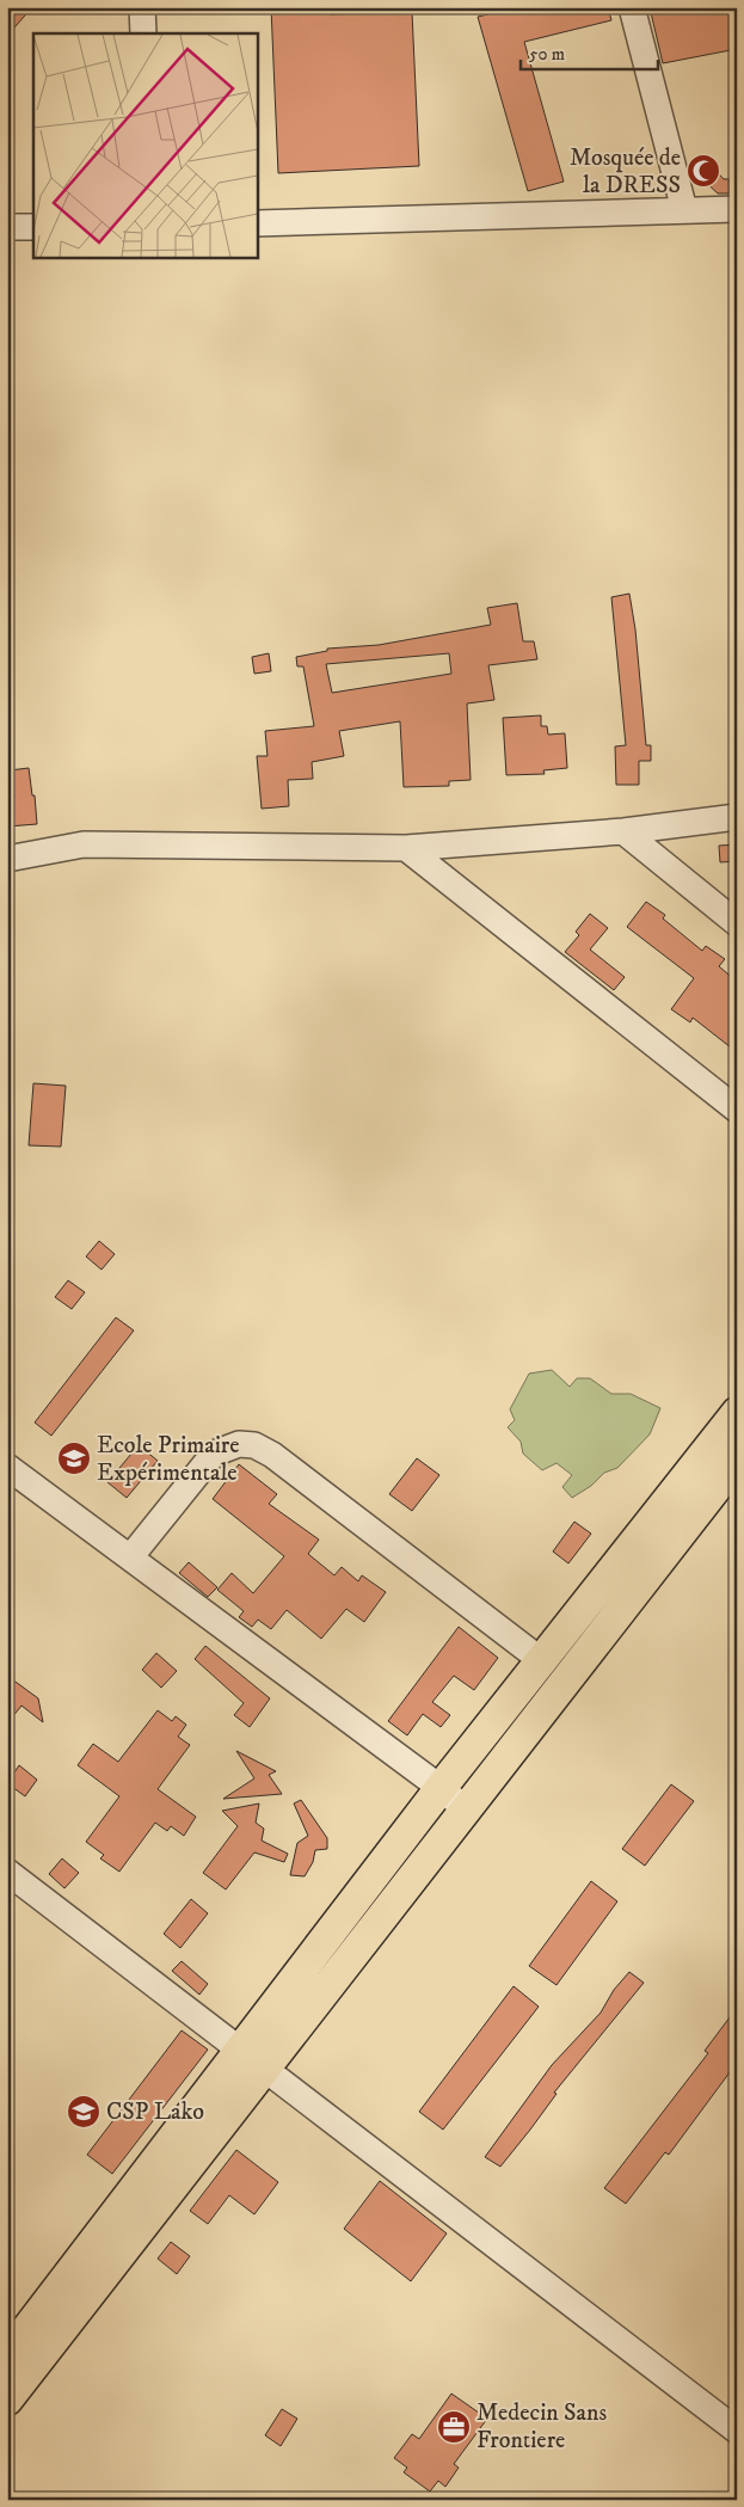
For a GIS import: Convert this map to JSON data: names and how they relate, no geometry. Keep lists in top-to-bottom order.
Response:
{
  "places": {
    "mosque": ["Mosquée de la DRESS"],
    "school or university": ["Ecole Primaire Expérimentale", "CSP Lako"],
    "office": ["Medecin Sans Frontiere"]
  },
  "scale_bar": "50 m"
}
